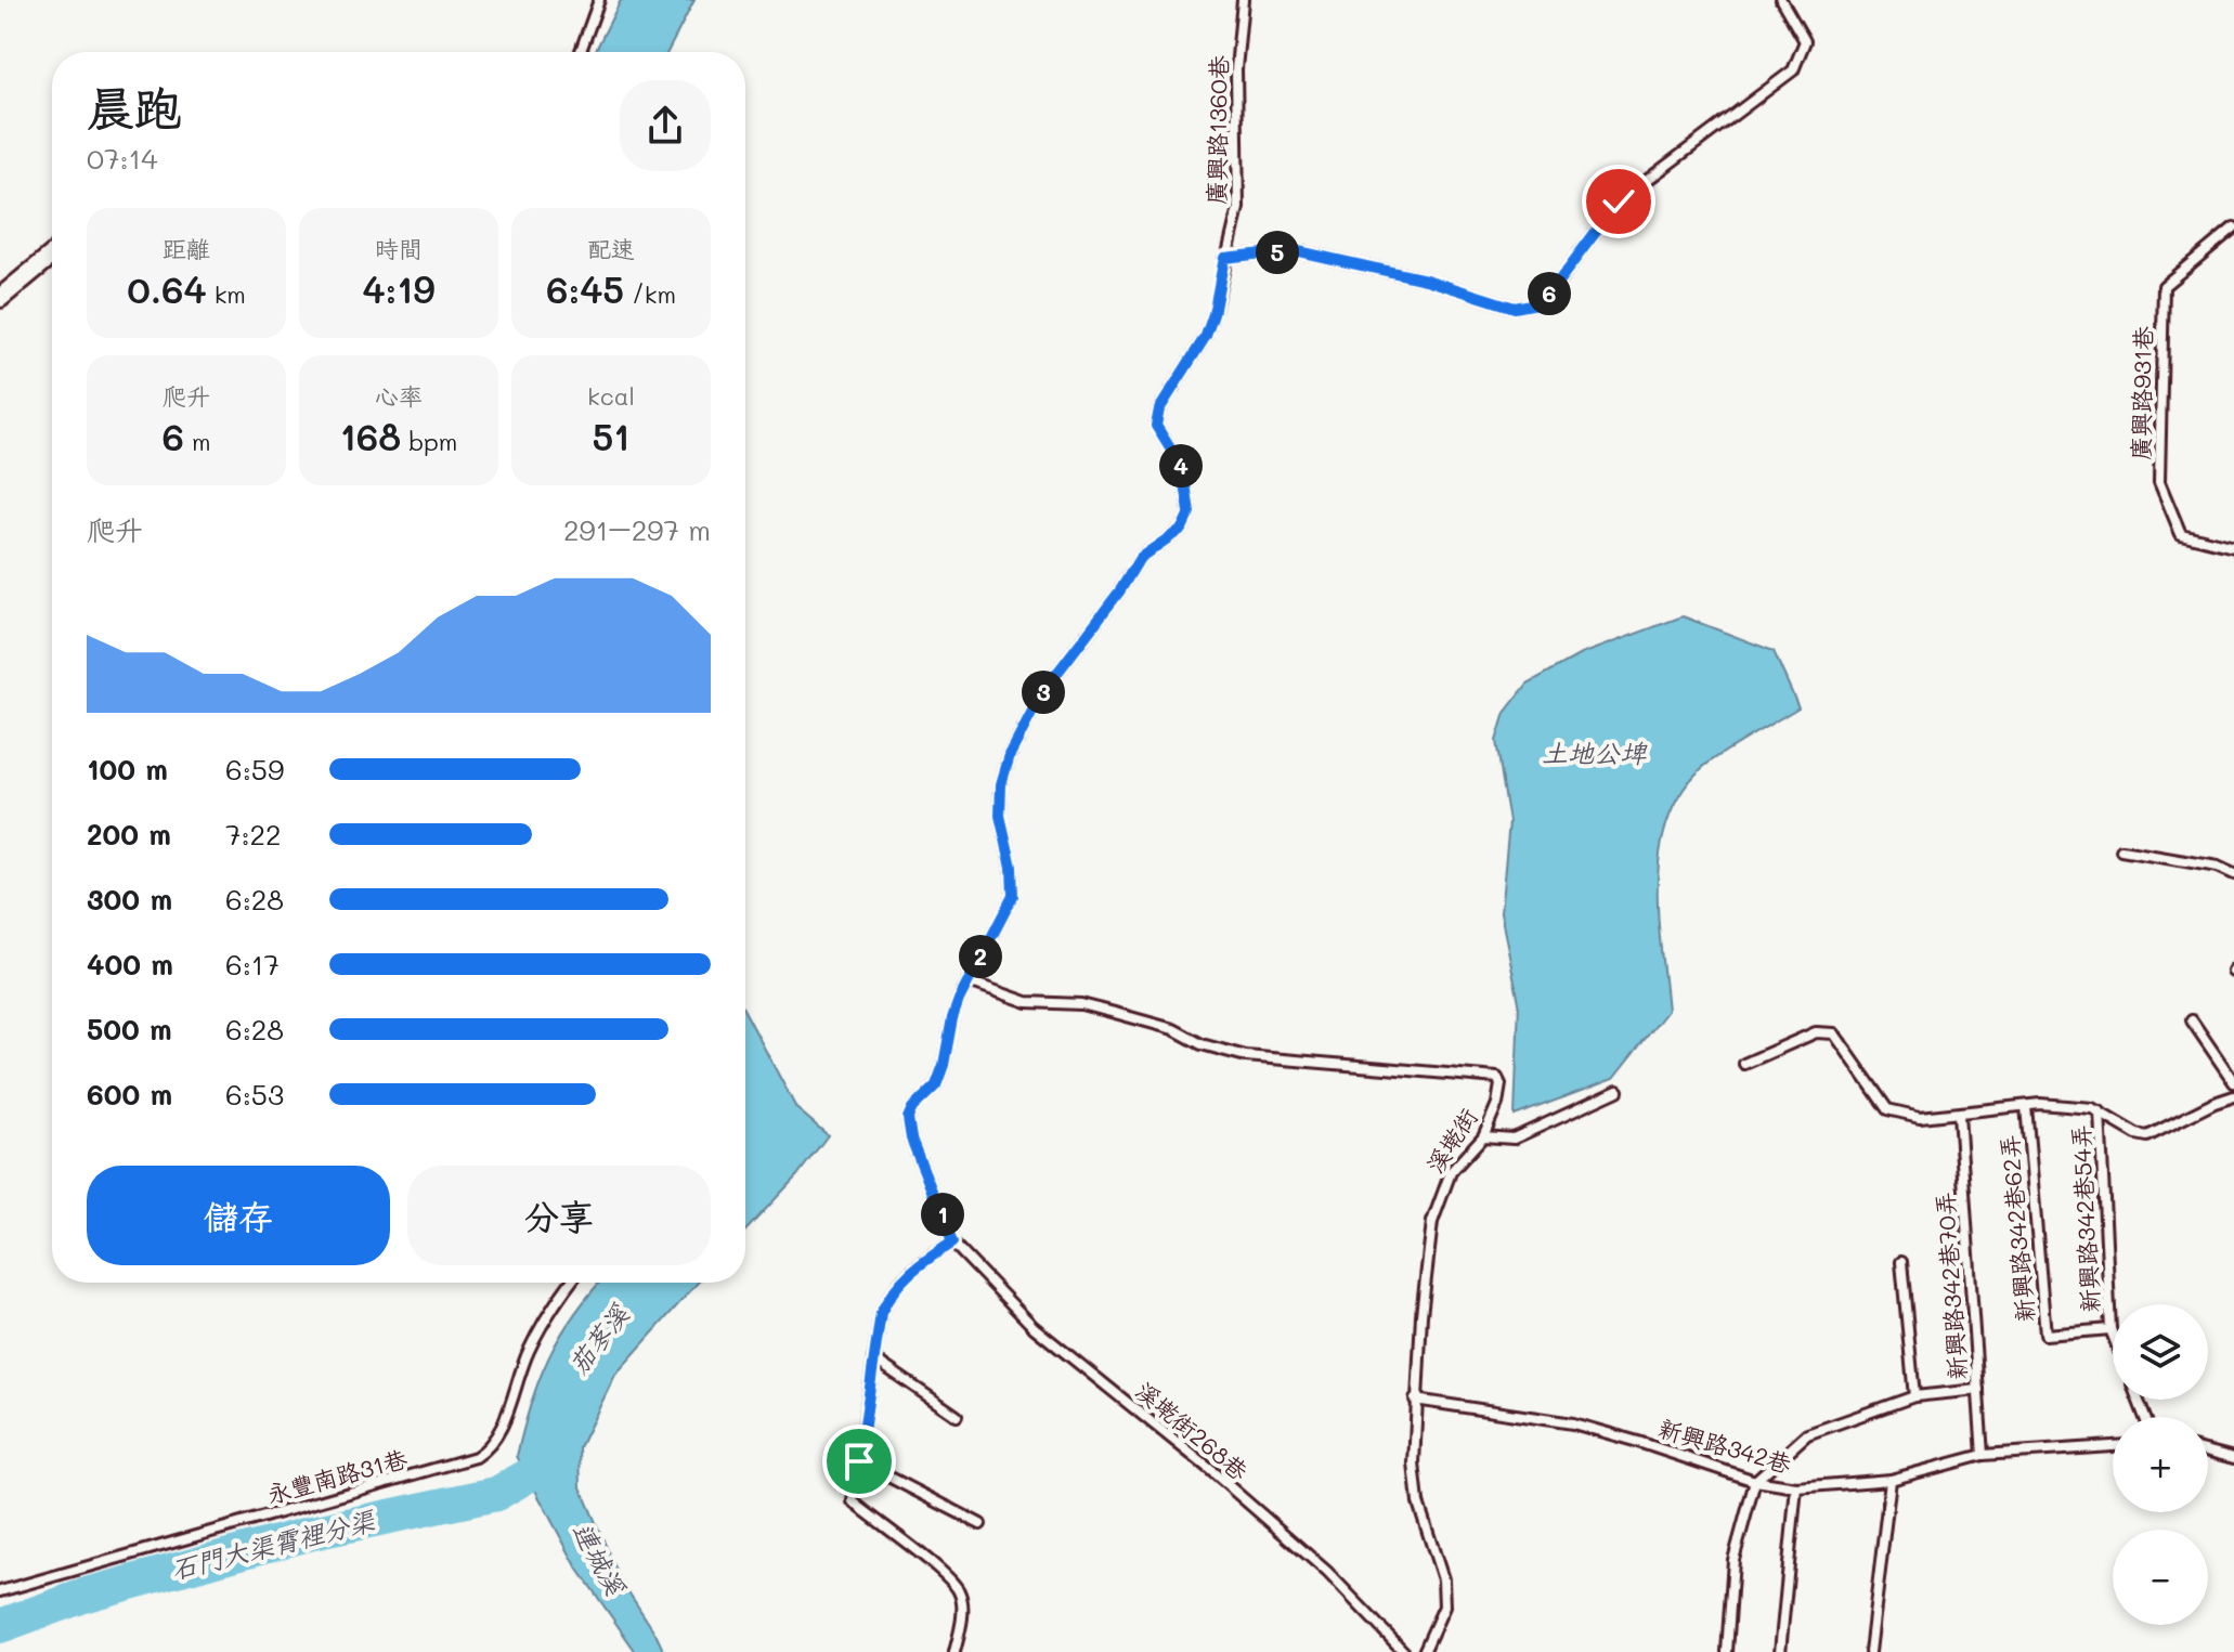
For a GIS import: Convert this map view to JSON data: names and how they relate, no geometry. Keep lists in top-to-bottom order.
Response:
{
  "streets": {
    "lane": [
      "廣興路1360巷",
      "廣興路931巷",
      "溪墘街",
      "新興路342巷54弄",
      "新興路342巷62弄",
      "新興路342巷70弄",
      "溪墘街268巷",
      "新興路342巷",
      "永豐南路31巷"
    ]
  },
  "crossings": [
    ["溪墘街", "新興路342巷"],
    ["新興路342巷54弄", "新興路342巷62弄"],
    ["新興路342巷54弄", "新興路342巷70弄"],
    ["新興路342巷70弄", "新興路342巷"]
  ],
  "water": [
    "土地公埤",
    "茄苳溪",
    "石門大渠霄裡分渠",
    "連城溪"
  ],
  "page": {
    "heading": ["晨跑", "07:14"],
    "stats": [
      ["距離", "0.64 km"],
      ["時間", "4:19"],
      ["配速", "6:45 /km"],
      ["爬升", "6 m"],
      ["心率", "168 bpm"],
      ["kcal", "51"]
    ],
    "pins": [
      "5",
      "6",
      "4",
      "3",
      "2",
      "1"
    ],
    "chart": ["爬升", "291–297 m"],
    "list": [
      {
        "name": "100 m",
        "note": "6:59"
      },
      {
        "name": "200 m",
        "note": "7:22"
      },
      {
        "name": "300 m",
        "note": "6:28"
      },
      {
        "name": "400 m",
        "note": "6:17"
      },
      {
        "name": "500 m",
        "note": "6:28"
      },
      {
        "name": "600 m",
        "note": "6:53"
      }
    ],
    "buttons": ["儲存", "分享"],
    "map_buttons": ["+", "−"]
  }
}
